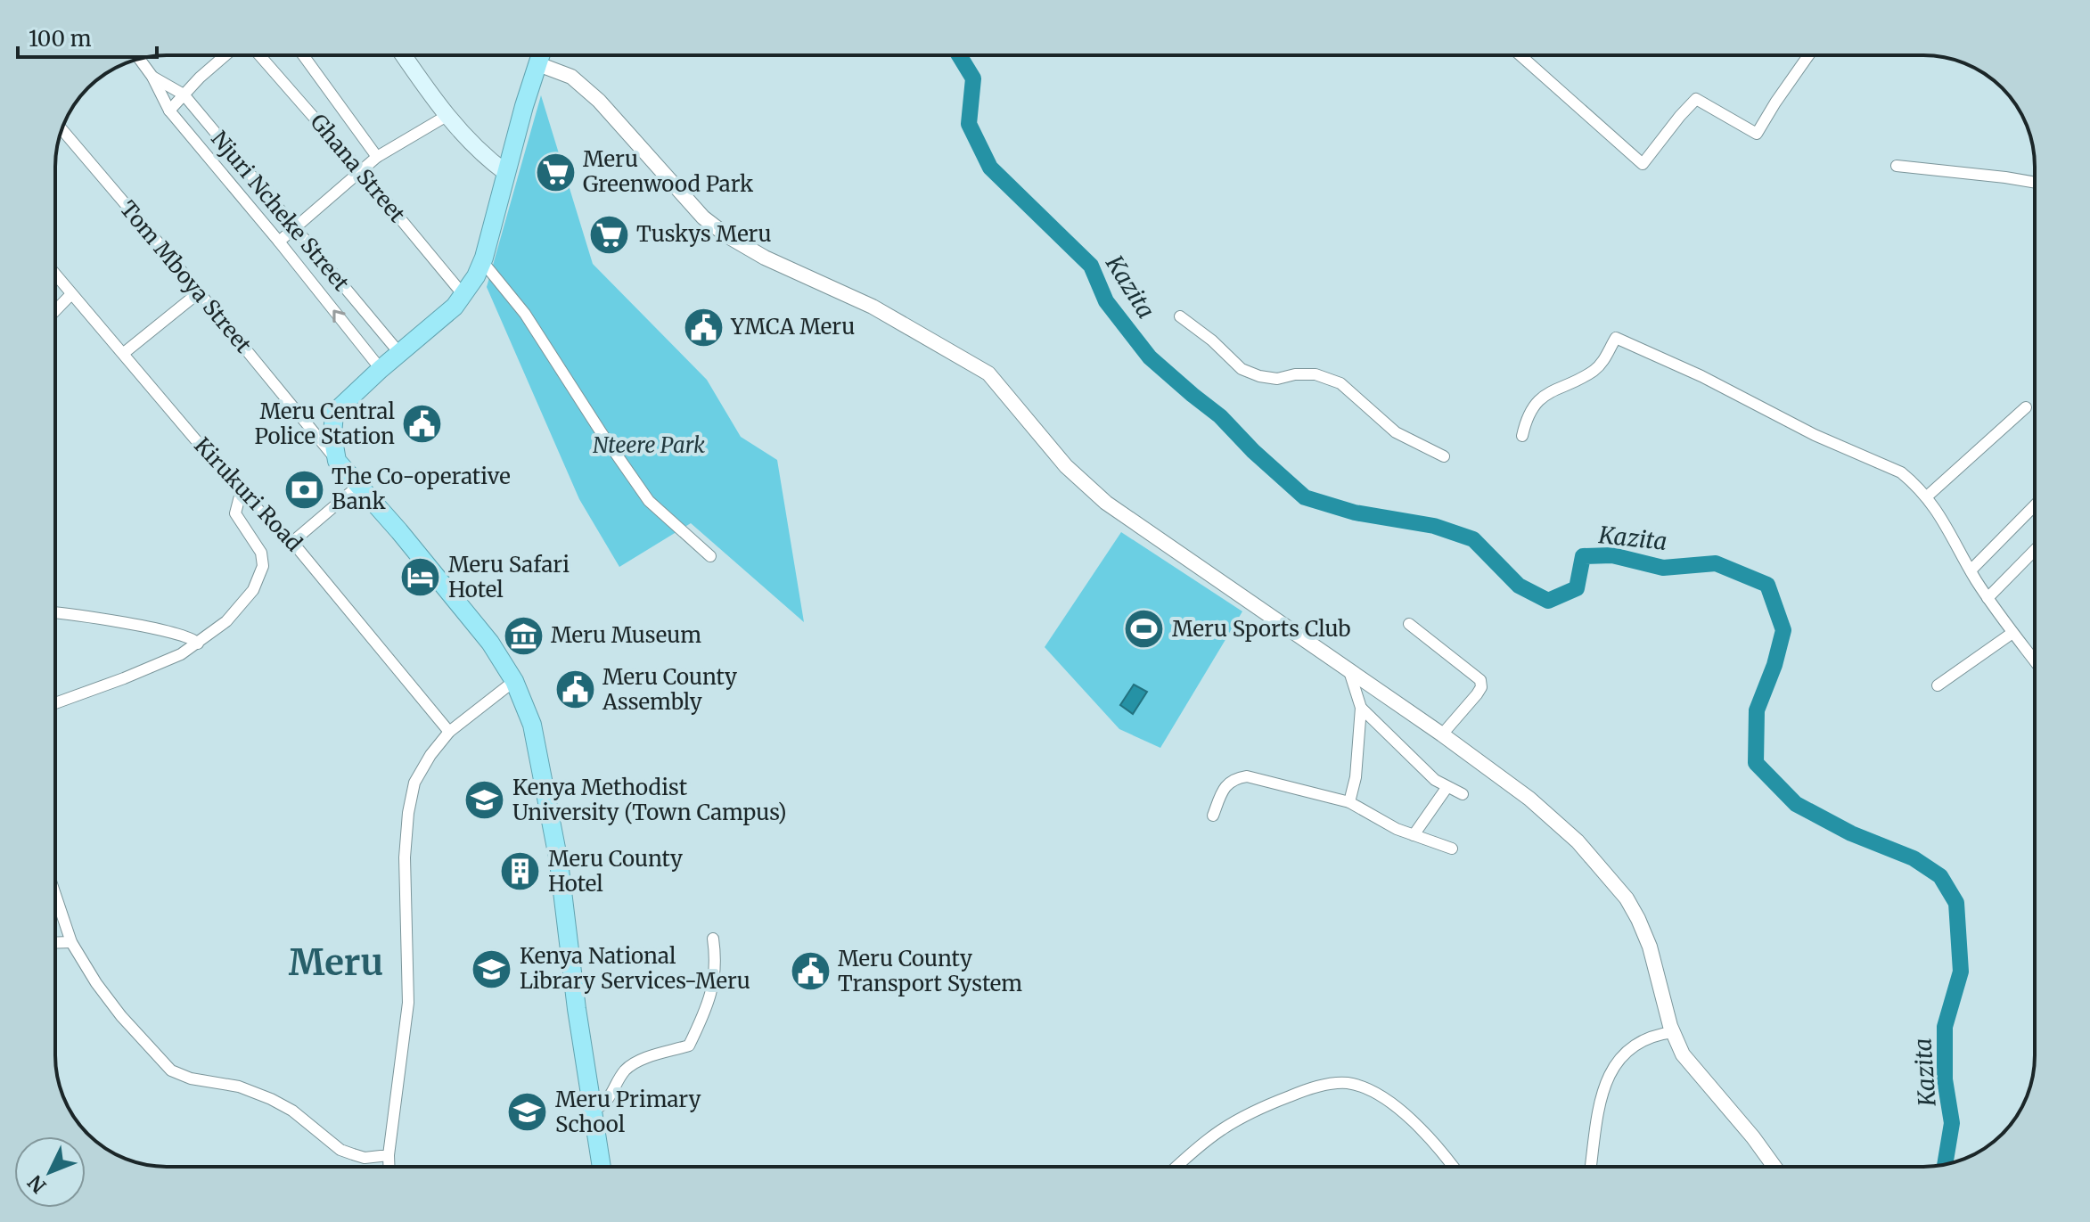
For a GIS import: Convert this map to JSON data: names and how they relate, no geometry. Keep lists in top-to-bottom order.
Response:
{
  "streets": {
    "street": [
      "Ghana Street",
      "Njuri Ncheke Street",
      "Tom Mboya Street",
      "Kirukuri Road"
    ]
  },
  "districts": ["Meru"],
  "water": ["Kazita"],
  "parks": ["Nteere Park"],
  "places": {
    "supermarket": ["Meru Greenwood Park", "Tuskys Meru"],
    "public building": [
      "YMCA Meru",
      "Meru Central Police Station",
      "Meru County Assembly",
      "Meru County Transport System"
    ],
    "bank": ["The Co-operative Bank"],
    "hotel": ["Meru Safari Hotel"],
    "sports": ["Meru Sports Club"],
    "museum": ["Meru Museum"],
    "school or university": ["Kenya Methodist University (Town Campus)", "Kenya National Library Services-Meru", "Meru Primary School"],
    "building": ["Meru County Hotel"]
  },
  "scale_bar": "100 m",
  "north": "bottom left"
}
